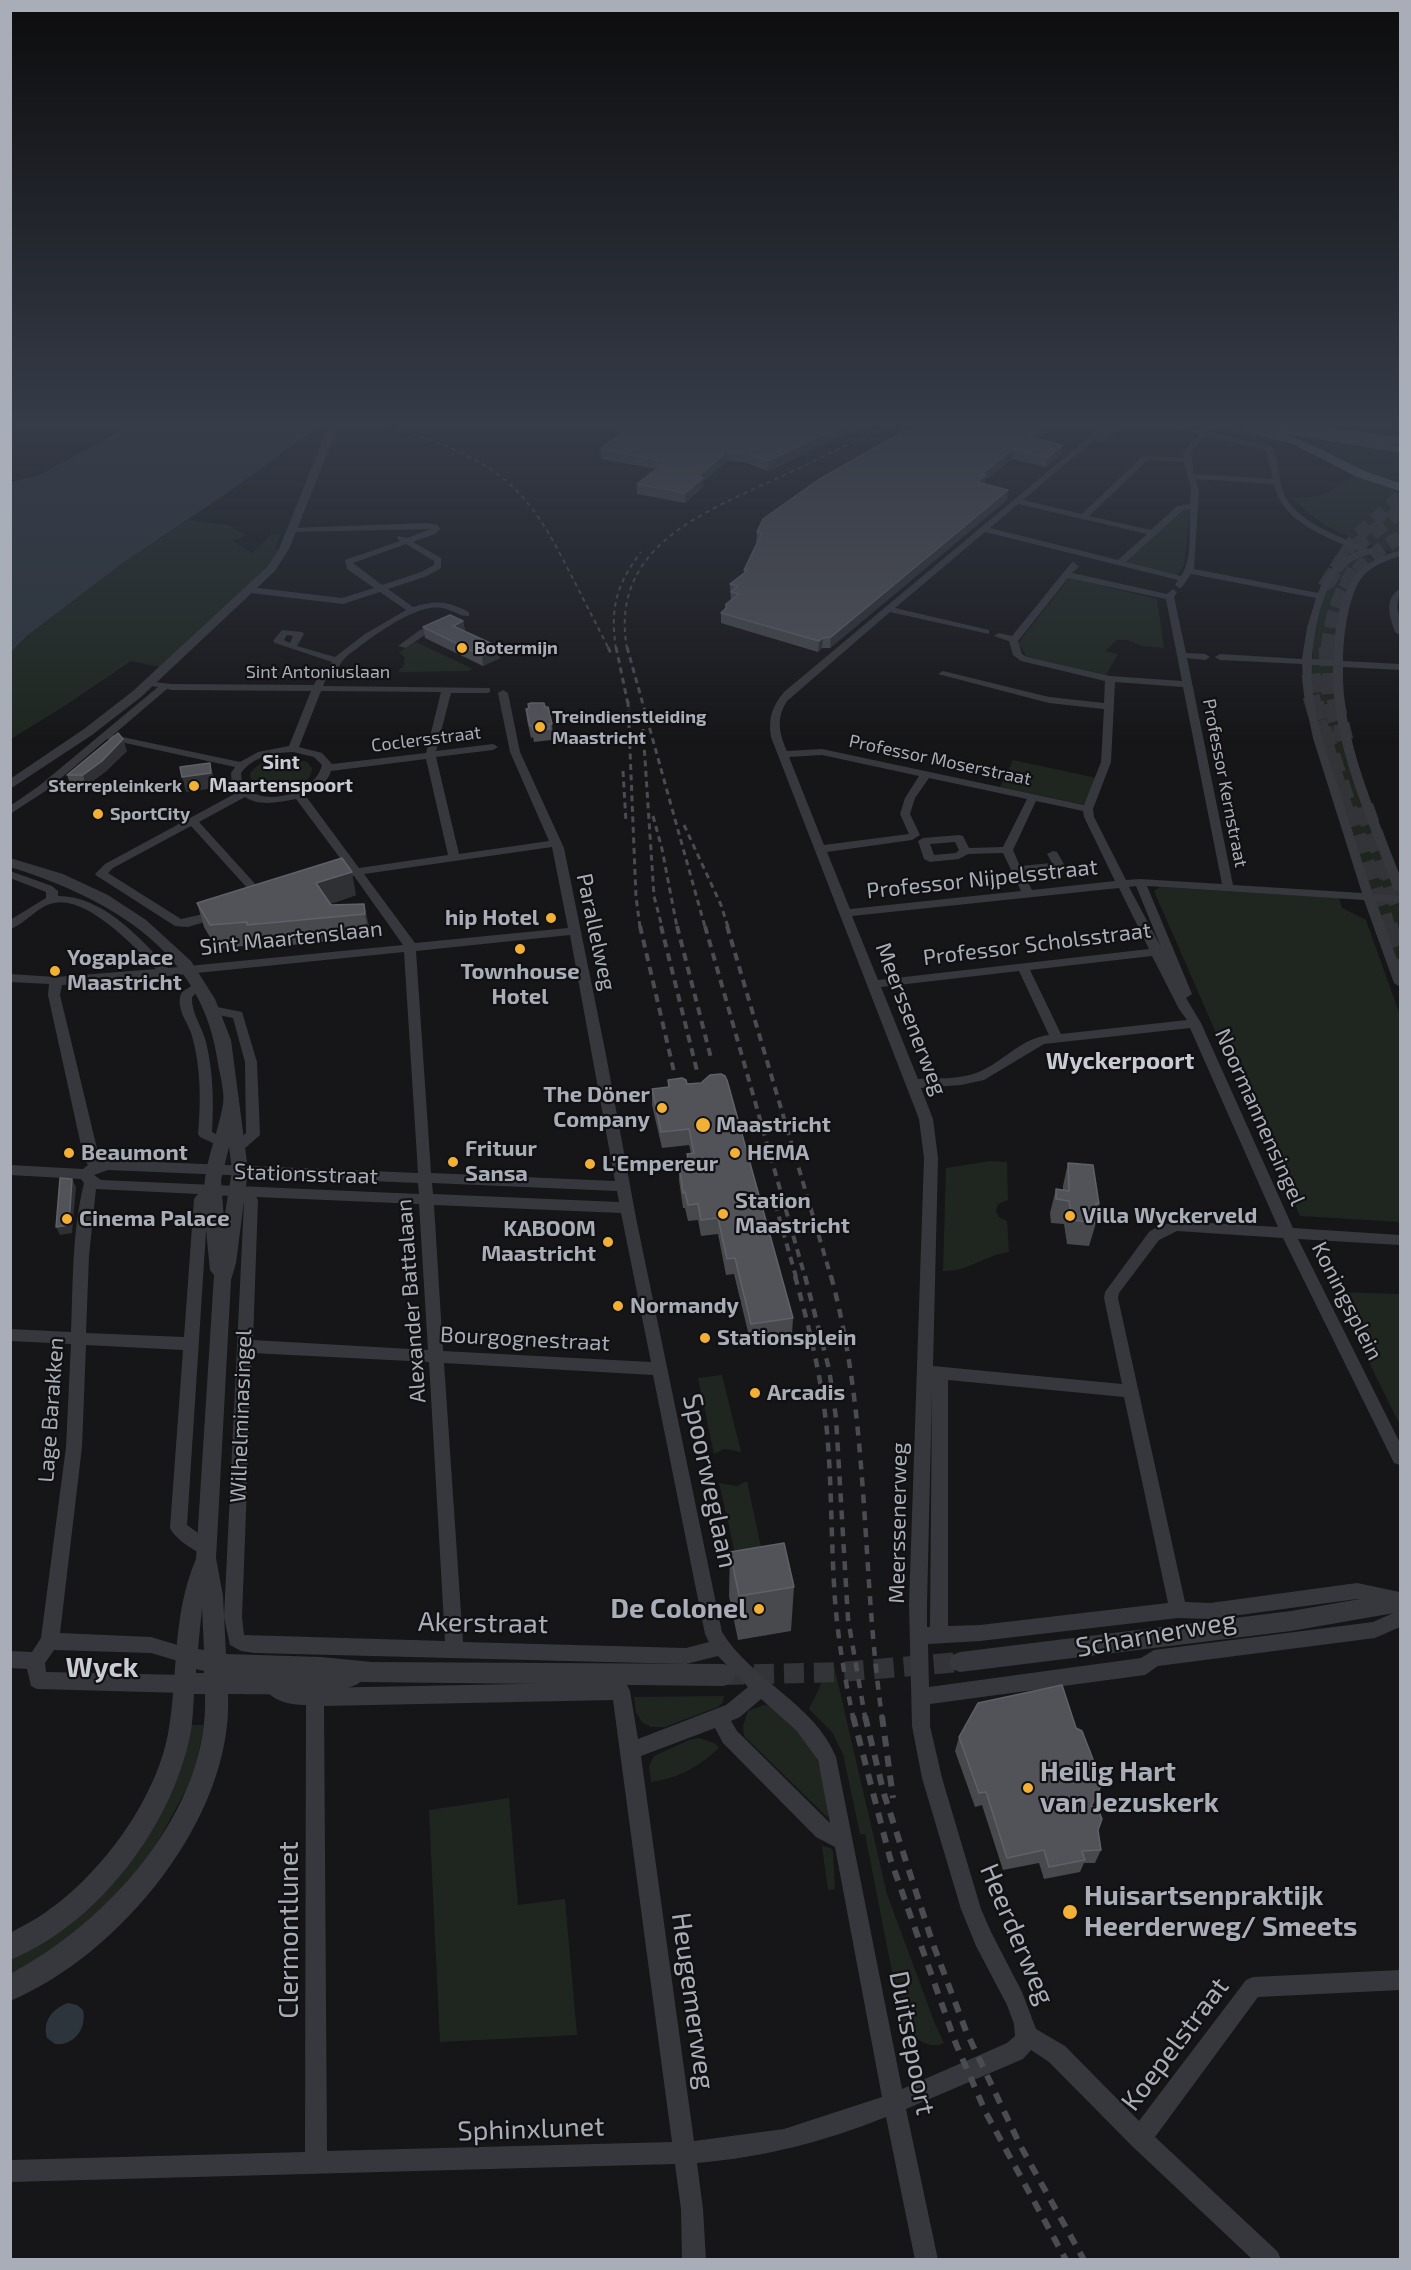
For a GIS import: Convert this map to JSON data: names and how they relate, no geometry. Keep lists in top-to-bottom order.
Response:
{
  "streets": {
    "street": [
      "Sint Antoniuslaan",
      "Coclersstraat",
      "Professor Moserstraat",
      "Professor Kernstraat",
      "Professor Nijpelsstraat",
      "Parallelweg",
      "Sint Maartenslaan",
      "Professor Scholsstraat",
      "Meerssenerweg",
      "Noormannensingel",
      "Stationsstraat",
      "Alexander Battalaan",
      "Koningsplein",
      "Bourgognestraat",
      "Lage Barakken",
      "Wilhelminasingel",
      "Spoorweglaan",
      "Akerstraat",
      "Scharnerweg",
      "Clermontlunet",
      "Heerderweg",
      "Heugemerweg",
      "Duitsepoort",
      "Koepelstraat",
      "Sphinxlunet"
    ]
  },
  "crossings": [
    ["Professor Moserstraat", "Meerssenerweg"],
    ["Professor Moserstraat", "Noormannensingel"],
    ["Professor Kernstraat", "Professor Nijpelsstraat"],
    ["Professor Nijpelsstraat", "Meerssenerweg"],
    ["Professor Nijpelsstraat", "Noormannensingel"],
    ["Parallelweg", "Sint Maartenslaan"],
    ["Parallelweg", "Stationsstraat"],
    ["Sint Maartenslaan", "Alexander Battalaan"],
    ["Sint Maartenslaan", "Lage Barakken"],
    ["Sint Maartenslaan", "Wilhelminasingel"],
    ["Professor Scholsstraat", "Meerssenerweg"],
    ["Professor Scholsstraat", "Noormannensingel"],
    ["Meerssenerweg", "Scharnerweg"],
    ["Meerssenerweg", "Heerderweg"],
    ["Noormannensingel", "Koningsplein"],
    ["Stationsstraat", "Alexander Battalaan"],
    ["Stationsstraat", "Lage Barakken"],
    ["Stationsstraat", "Wilhelminasingel"],
    ["Stationsstraat", "Spoorweglaan"],
    ["Alexander Battalaan", "Bourgognestraat"],
    ["Alexander Battalaan", "Akerstraat"],
    ["Bourgognestraat", "Wilhelminasingel"],
    ["Bourgognestraat", "Spoorweglaan"],
    ["Wilhelminasingel", "Akerstraat"],
    ["Spoorweglaan", "Akerstraat"],
    ["Spoorweglaan", "Duitsepoort"],
    ["Akerstraat", "Clermontlunet"],
    ["Akerstraat", "Heugemerweg"],
    ["Scharnerweg", "Heerderweg"],
    ["Clermontlunet", "Sphinxlunet"],
    ["Heerderweg", "Koepelstraat"],
    ["Heerderweg", "Sphinxlunet"],
    ["Heugemerweg", "Sphinxlunet"],
    ["Duitsepoort", "Sphinxlunet"]
  ],
  "districts": ["Sint Maartenspoort", "Wyckerpoort", "Wyck"],
  "places": [
    "Botermijn",
    "Treindienstleiding Maastricht",
    "Sterrepleinkerk",
    "SportCity",
    "hip Hotel",
    "Townhouse Hotel",
    "Yogaplace Maastricht",
    "The Döner Company",
    "Maastricht",
    "Beaumont",
    "HEMA",
    "Frituur Sansa",
    "L'Empereur",
    "Station Maastricht",
    "Villa Wyckerveld",
    "Cinema Palace",
    "KABOOM Maastricht",
    "Normandy",
    "Stationsplein",
    "Arcadis",
    "De Colonel",
    "Heilig Hart van Jezuskerk",
    "Huisartsenpraktijk Heerderweg/ Smeets"
  ]
}
